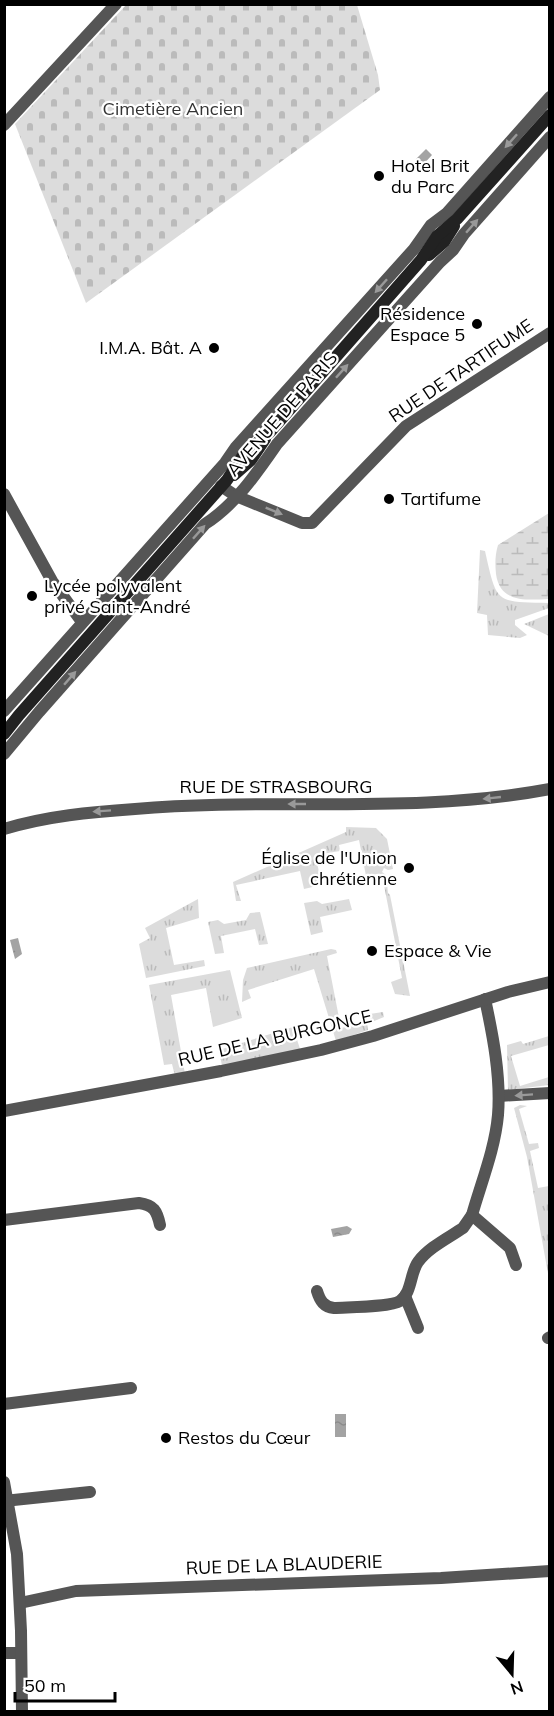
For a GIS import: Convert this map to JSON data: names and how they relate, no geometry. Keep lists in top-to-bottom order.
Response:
{
  "streets": {
    "main road": ["AVENUE DE PARIS"],
    "street": [
      "RUE DE TARTIFUME",
      "RUE DE STRASBOURG",
      "RUE DE LA BURGONCE",
      "RUE DE LA BLAUDERIE"
    ]
  },
  "crossings": [
    ["RUE DE TARTIFUME", "AVENUE DE PARIS"]
  ],
  "one_way": ["RUE DE TARTIFUME", "RUE DE STRASBOURG"],
  "parks": ["Cimetière Ancien"],
  "places": [
    "Hotel Brit du Parc",
    "Résidence Espace 5",
    "I.M.A. Bât. A",
    "Tartifume",
    "Lycée polyvalent privé Saint-André",
    "Église de l'Union chrétienne",
    "Espace & Vie",
    "Restos du Cœur"
  ],
  "scale_bar": "50 m",
  "north": "bottom"
}
